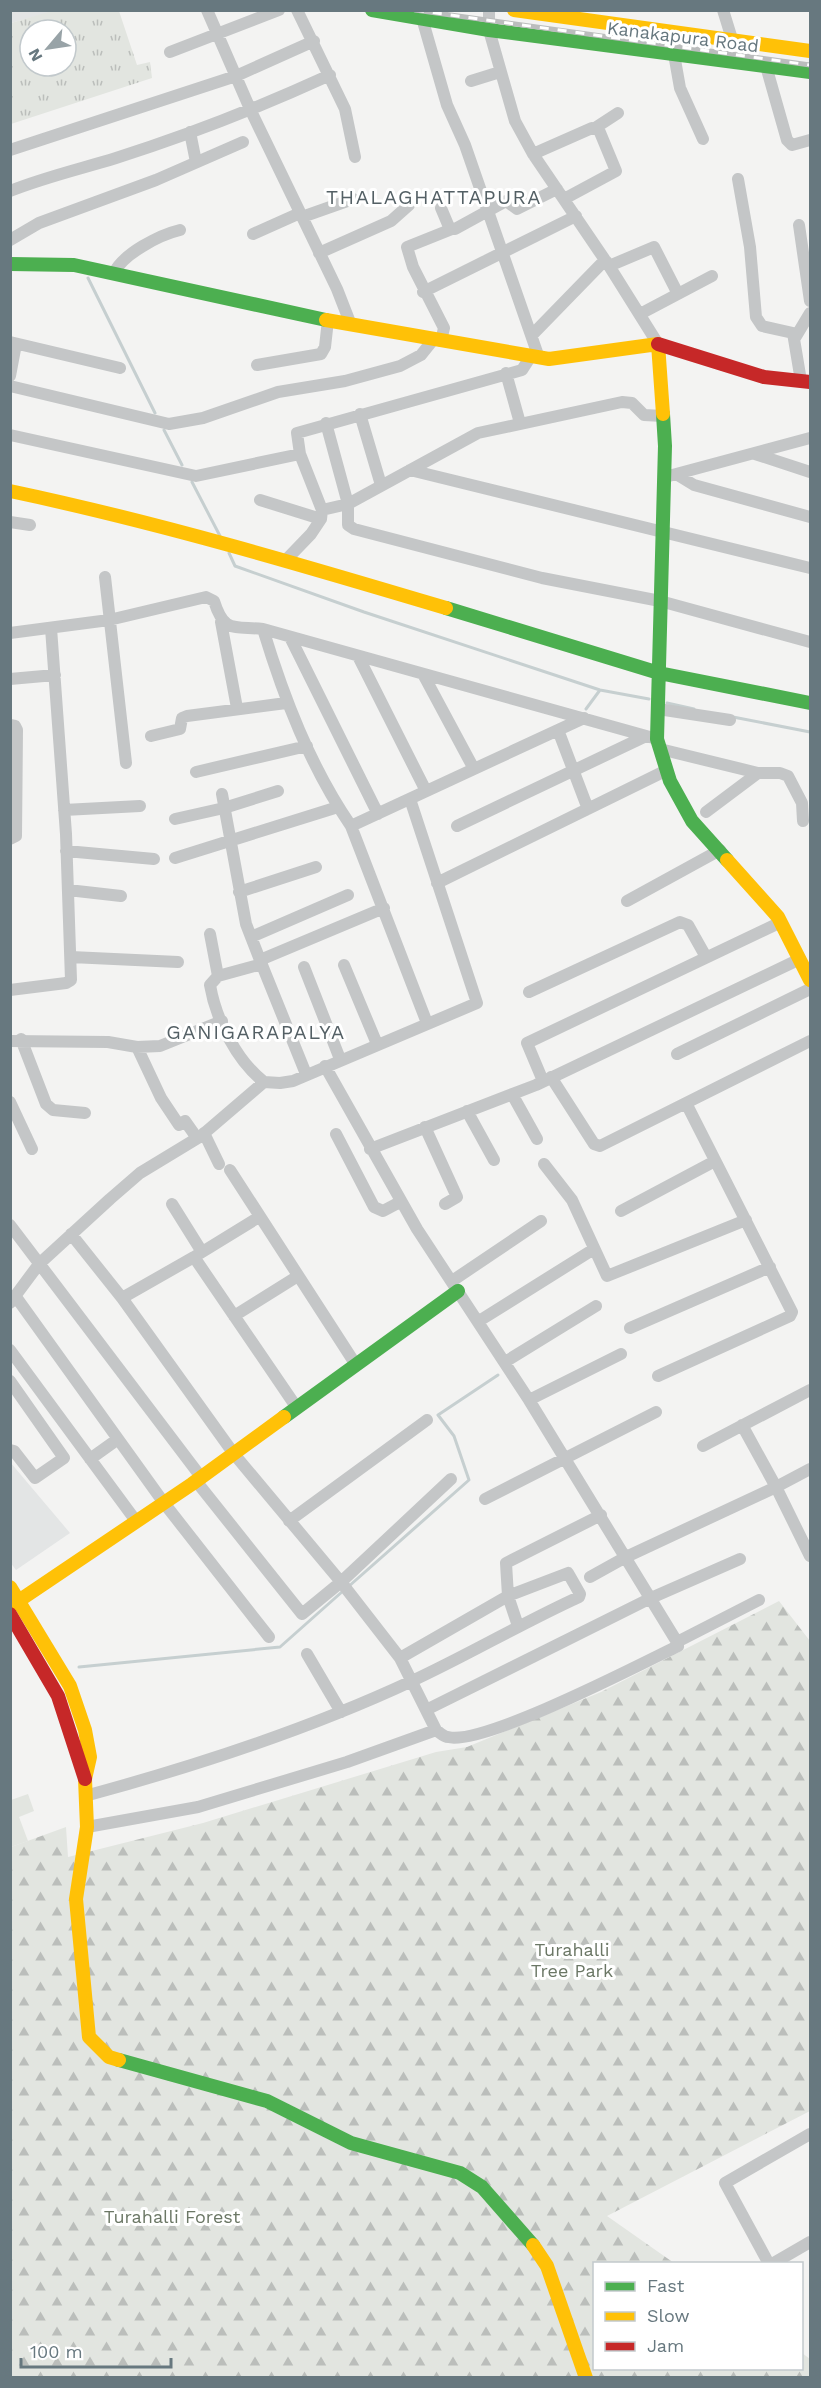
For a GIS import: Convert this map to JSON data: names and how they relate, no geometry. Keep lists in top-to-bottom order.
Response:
{
  "streets": {
    "main road": ["Kanakapura Road"]
  },
  "districts": ["THALAGHATTAPURA", "GANIGARAPALYA"],
  "parks": ["Turahalli Tree Park", "Turahalli Forest"],
  "legend": ["Fast", "Slow", "Jam"],
  "scale_bar": "100 m",
  "north": "bottom left"
}
